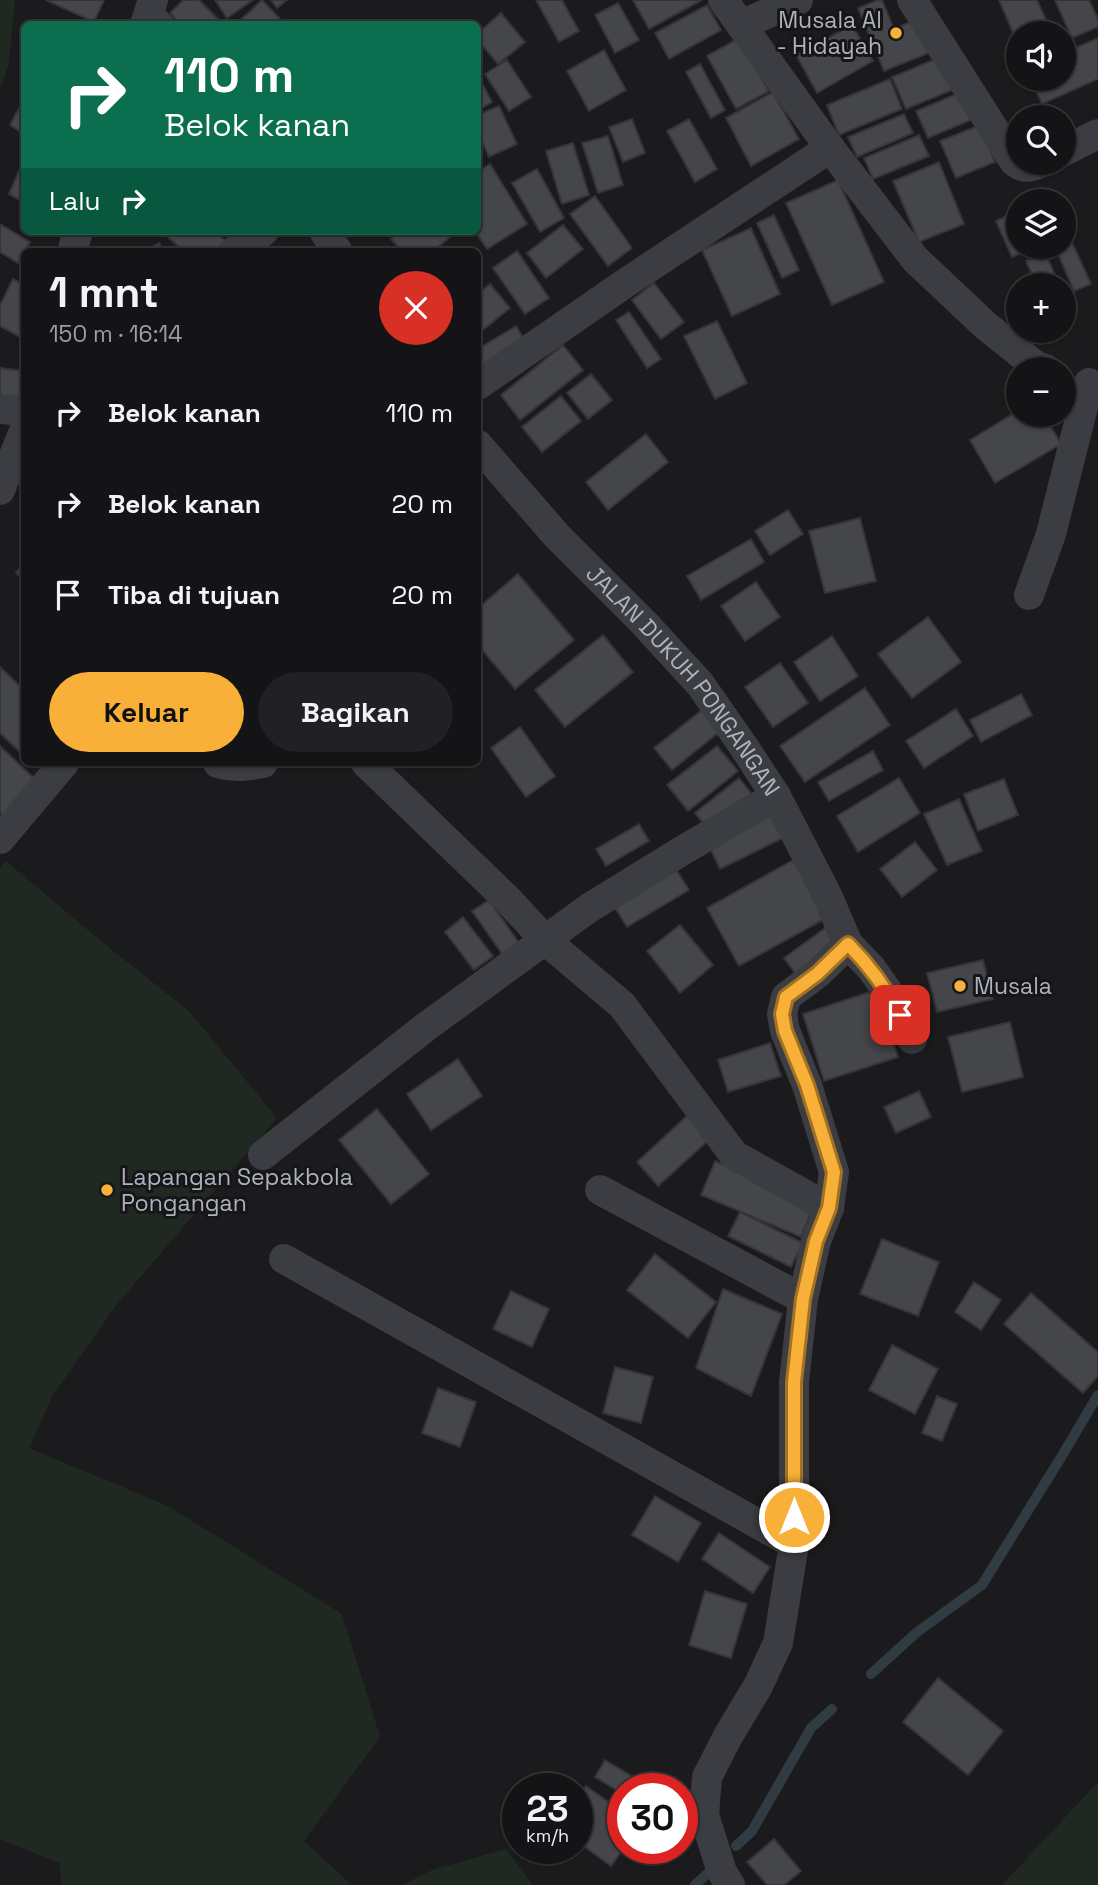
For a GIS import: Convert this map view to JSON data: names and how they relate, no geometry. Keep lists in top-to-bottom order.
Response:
{
  "streets": {
    "street": ["JALAN DUKUH PONGANGAN"]
  },
  "places": ["Musala Al - Hidayah", "Musala", "Lapangan Sepakbola Pongangan"],
  "page": {
    "map_buttons": ["+", "−"],
    "turn": ["110 m", "Belok kanan"],
    "then": "Lalu",
    "heading": ["1 mnt", "150 m · 16:14"],
    "list": [
      {
        "name": "Belok kanan",
        "value": "110 m"
      },
      {
        "name": "Belok kanan",
        "value": "20 m"
      },
      {
        "name": "Tiba di tujuan",
        "value": "20 m"
      }
    ],
    "buttons": ["Keluar", "Bagikan"],
    "speed": "23 km/h",
    "limit": "30"
  }
}
